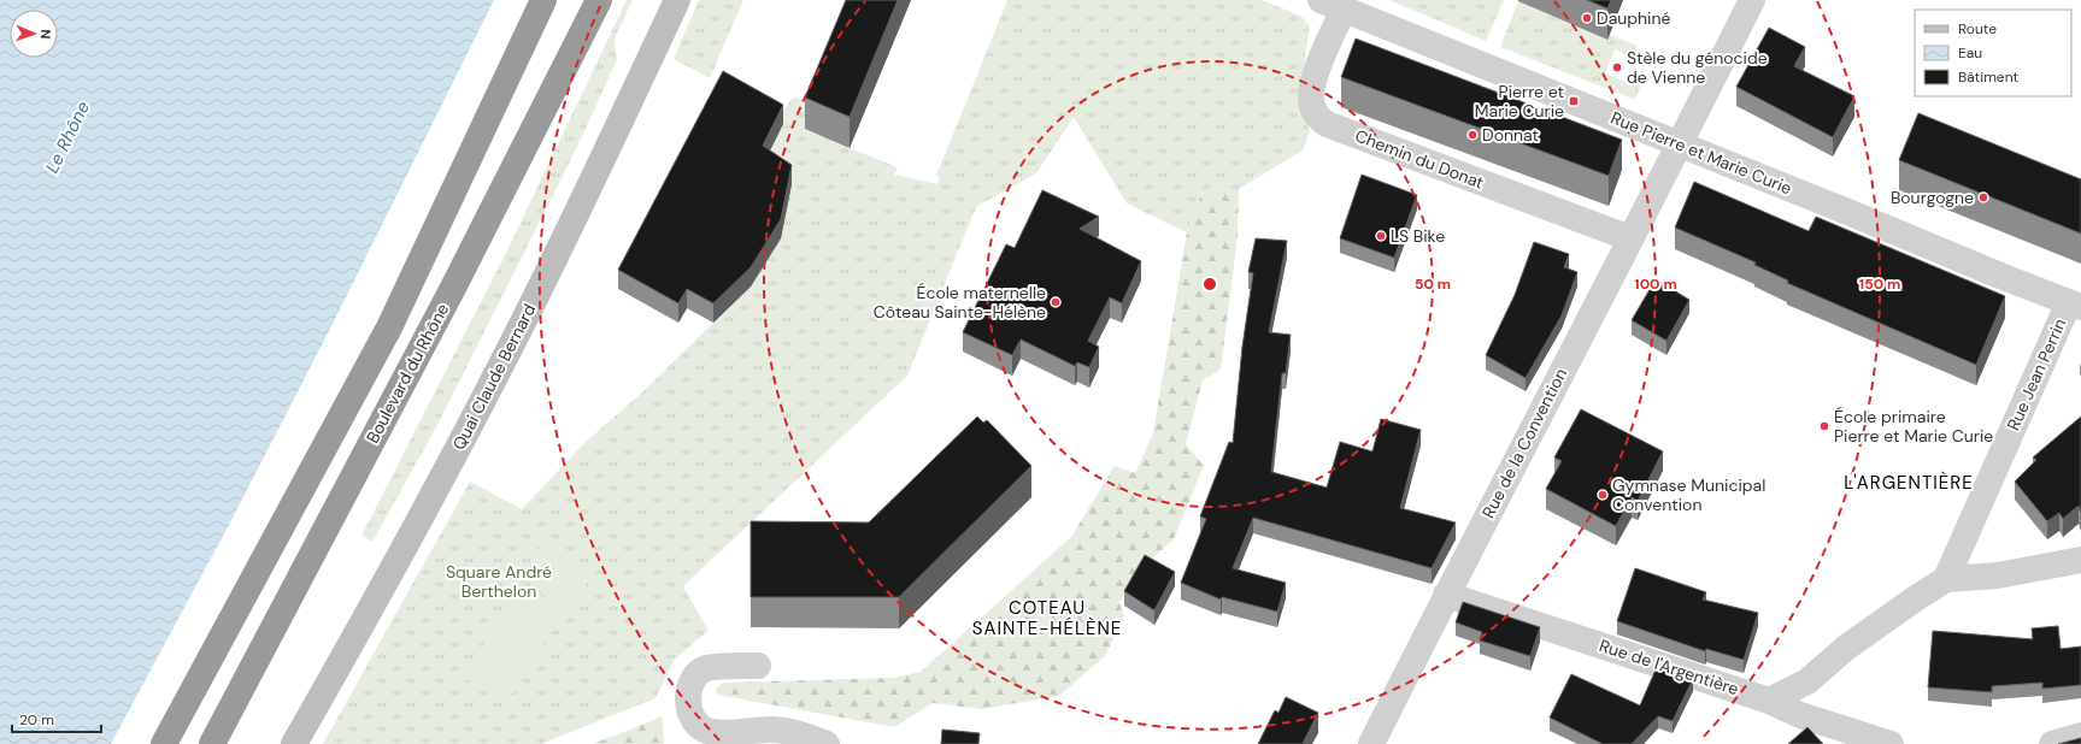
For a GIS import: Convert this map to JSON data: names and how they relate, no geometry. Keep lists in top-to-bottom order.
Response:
{
  "streets": {
    "highway": ["Boulevard du Rhône"],
    "main road": ["Quai Claude Bernard"],
    "street": [
      "Rue Pierre et Marie Curie",
      "Chemin du Donat",
      "Rue Jean Perrin",
      "Rue de la Convention",
      "Rue de l'Argentière"
    ]
  },
  "crossings": [
    ["Rue Pierre et Marie Curie", "Chemin du Donat"],
    ["Rue Pierre et Marie Curie", "Rue Jean Perrin"],
    ["Rue Pierre et Marie Curie", "Rue de la Convention"],
    ["Chemin du Donat", "Rue de la Convention"],
    ["Rue de la Convention", "Rue de l'Argentière"]
  ],
  "districts": ["L'ARGENTIÈRE", "COTEAU SAINTE-HÉLÈNE"],
  "water": ["Le Rhône"],
  "parks": ["Square André Berthelon"],
  "places": {
    "other": [
      "Dauphiné",
      "Stèle du génocide de Vienne",
      "Donnat",
      "Bourgogne",
      "LS Bike",
      "École maternelle Côteau Sainte-Hélène",
      "École primaire Pierre et Marie Curie",
      "Gymnase Municipal Convention"
    ],
    "transit": ["Pierre et Marie Curie"]
  },
  "legend": ["Route", "Eau", "Bâtiment"],
  "scale_bar": "20 m",
  "north": "right",
  "rings": ["50 m", "100 m", "150 m"]
}
